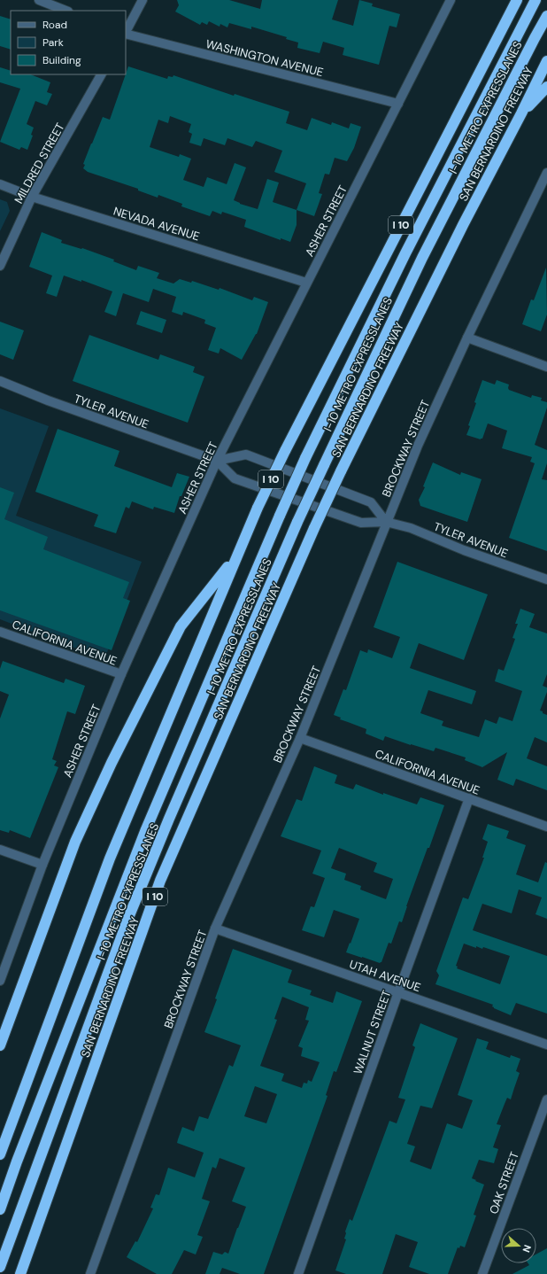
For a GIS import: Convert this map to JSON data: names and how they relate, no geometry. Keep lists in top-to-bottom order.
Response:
{
  "streets": {
    "highway": ["I-10 METRO EXPRESSLANES", "SAN BERNARDINO FREEWAY", "I 10"],
    "street": [
      "WASHINGTON AVENUE",
      "MILDRED STREET",
      "ASHER STREET",
      "NEVADA AVENUE",
      "TYLER AVENUE",
      "BROCKWAY STREET",
      "CALIFORNIA AVENUE",
      "UTAH AVENUE",
      "WALNUT STREET",
      "OAK STREET"
    ]
  },
  "crossings": [
    ["WASHINGTON AVENUE", "ASHER STREET"],
    ["MILDRED STREET", "NEVADA AVENUE"],
    ["ASHER STREET", "NEVADA AVENUE"],
    ["ASHER STREET", "TYLER AVENUE"],
    ["ASHER STREET", "CALIFORNIA AVENUE"],
    ["TYLER AVENUE", "BROCKWAY STREET"],
    ["BROCKWAY STREET", "CALIFORNIA AVENUE"],
    ["BROCKWAY STREET", "UTAH AVENUE"],
    ["CALIFORNIA AVENUE", "WALNUT STREET"],
    ["UTAH AVENUE", "WALNUT STREET"]
  ],
  "legend": ["Road", "Park", "Building"],
  "north": "right"
}
